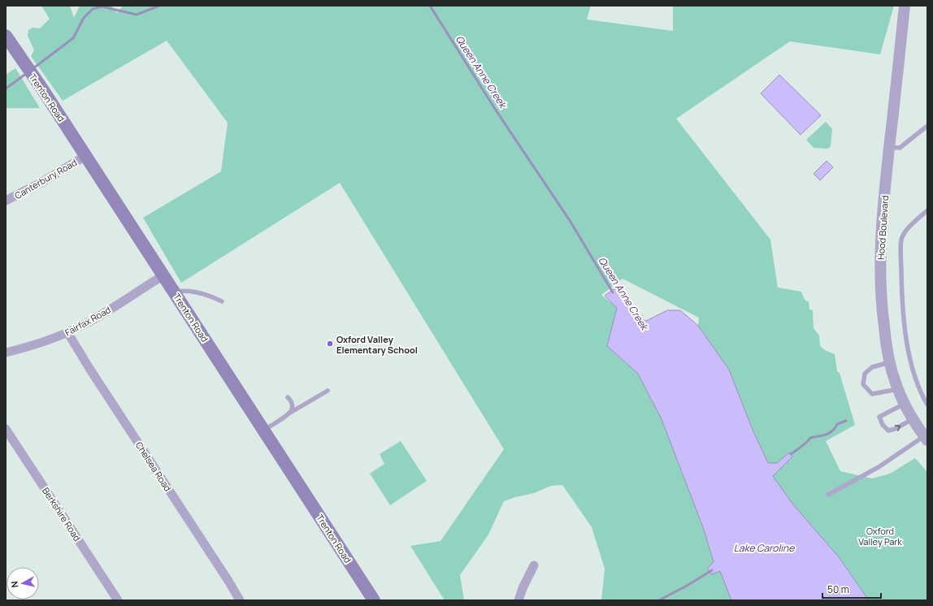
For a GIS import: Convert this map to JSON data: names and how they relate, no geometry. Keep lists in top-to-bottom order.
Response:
{
  "streets": {
    "main road": ["Trenton Road"],
    "street": [
      "Canterbury Road",
      "Hood Boulevard",
      "Fairfax Road",
      "Chelsea Road",
      "Berkshire Road"
    ]
  },
  "crossings": [
    ["Trenton Road", "Canterbury Road"],
    ["Trenton Road", "Fairfax Road"],
    ["Fairfax Road", "Chelsea Road"]
  ],
  "water": ["Queen Anne Creek", "Lake Caroline"],
  "parks": ["Oxford Valley Park"],
  "places": ["Oxford Valley Elementary School"],
  "scale_bar": "50 m",
  "north": "left"
}
